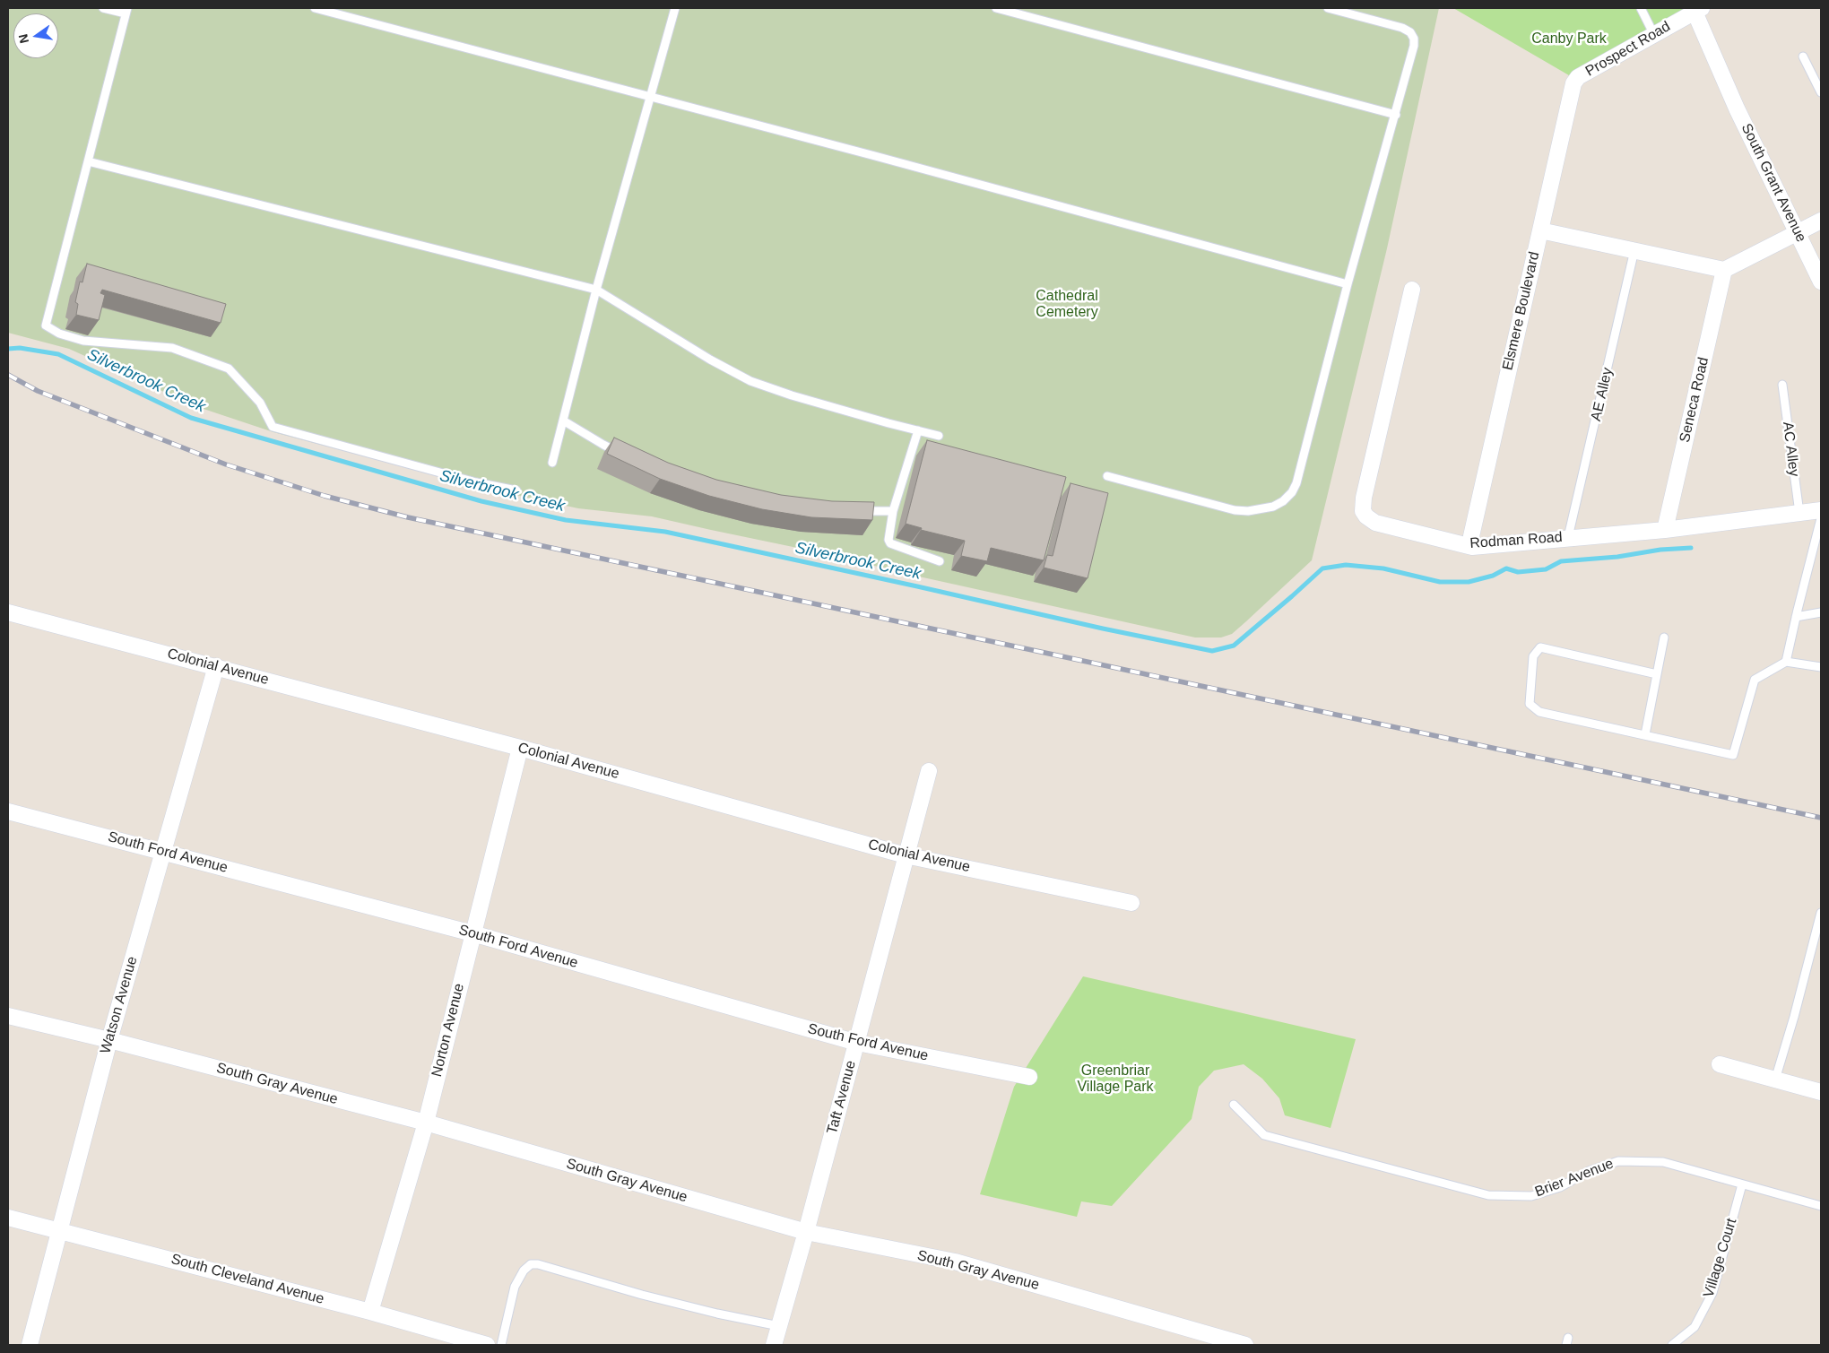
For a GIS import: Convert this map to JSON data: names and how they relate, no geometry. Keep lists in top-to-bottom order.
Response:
{
  "streets": {
    "street": [
      "Prospect Road",
      "South Grant Avenue",
      "Elsmere Boulevard",
      "Seneca Road",
      "Rodman Road",
      "Colonial Avenue",
      "South Ford Avenue",
      "Watson Avenue",
      "Norton Avenue",
      "South Gray Avenue",
      "Taft Avenue",
      "South Cleveland Avenue"
    ],
    "lane": [
      "AE Alley",
      "AC Alley",
      "Brier Avenue",
      "Village Court"
    ]
  },
  "crossings": [
    ["Prospect Road", "South Grant Avenue"],
    ["Prospect Road", "Elsmere Boulevard"],
    ["Elsmere Boulevard", "Rodman Road"],
    ["AE Alley", "Rodman Road"],
    ["Seneca Road", "Rodman Road"],
    ["AC Alley", "Rodman Road"],
    ["Colonial Avenue", "Watson Avenue"],
    ["Colonial Avenue", "Norton Avenue"],
    ["Colonial Avenue", "Taft Avenue"],
    ["South Ford Avenue", "Watson Avenue"],
    ["South Ford Avenue", "Norton Avenue"],
    ["South Ford Avenue", "Taft Avenue"],
    ["Watson Avenue", "South Gray Avenue"],
    ["Watson Avenue", "South Cleveland Avenue"],
    ["Norton Avenue", "South Gray Avenue"],
    ["Norton Avenue", "South Cleveland Avenue"],
    ["South Gray Avenue", "Taft Avenue"],
    ["Brier Avenue", "Village Court"]
  ],
  "water": ["Silverbrook Creek"],
  "parks": ["Canby Park", "Cathedral Cemetery", "Greenbriar Village Park"],
  "north": "left"
}
